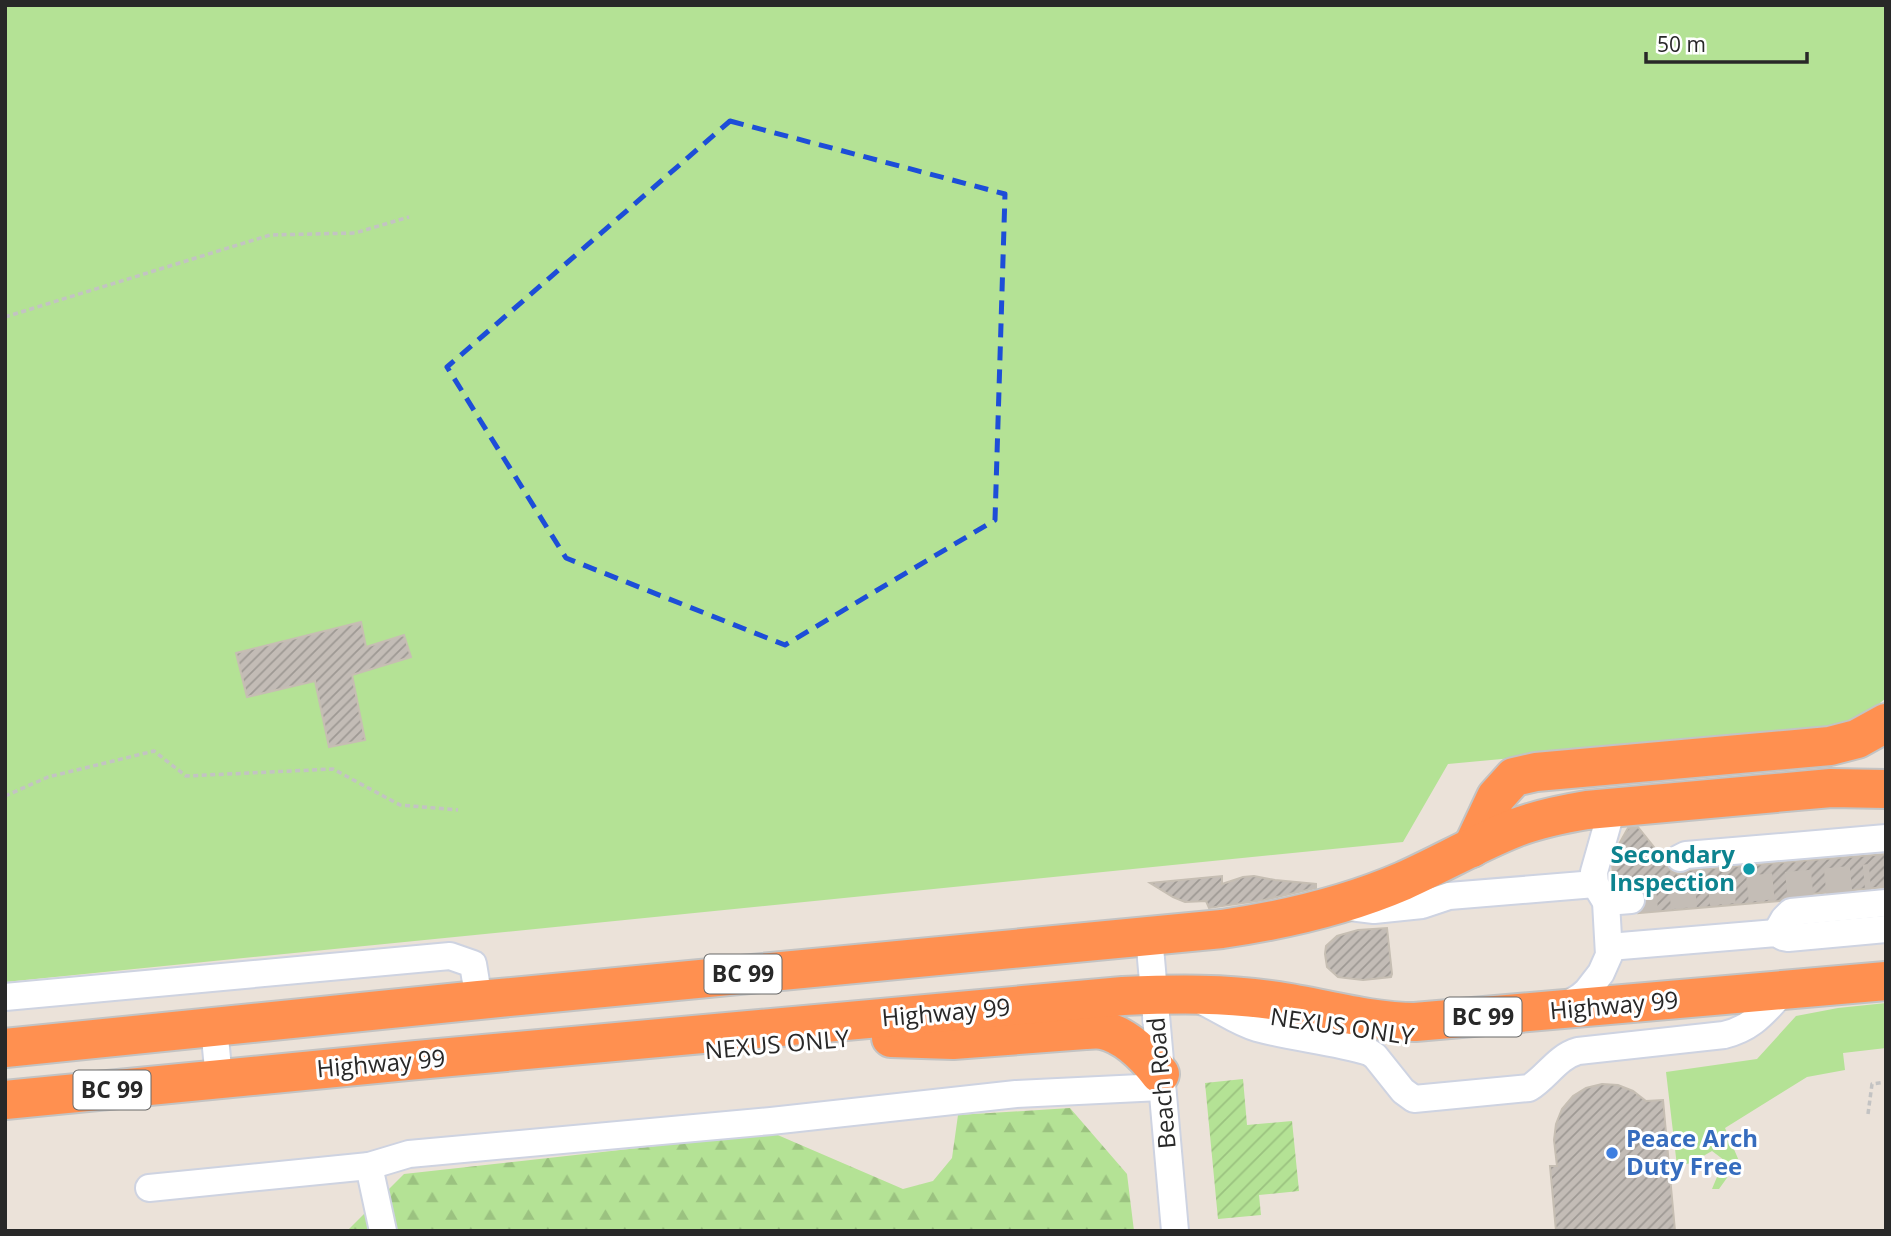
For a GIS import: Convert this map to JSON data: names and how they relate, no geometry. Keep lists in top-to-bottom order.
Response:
{
  "streets": {
    "highway": ["BC 99", "Highway 99"],
    "street": ["NEXUS ONLY", "Beach Road"]
  },
  "crossings": [
    ["BC 99", "Highway 99"],
    ["BC 99", "NEXUS ONLY"],
    ["BC 99", "Beach Road"],
    ["Highway 99", "NEXUS ONLY"],
    ["Highway 99", "Beach Road"],
    ["NEXUS ONLY", "Beach Road"]
  ],
  "places": ["Secondary Inspection", "Peace Arch Duty Free"],
  "scale_bar": "50 m"
}
